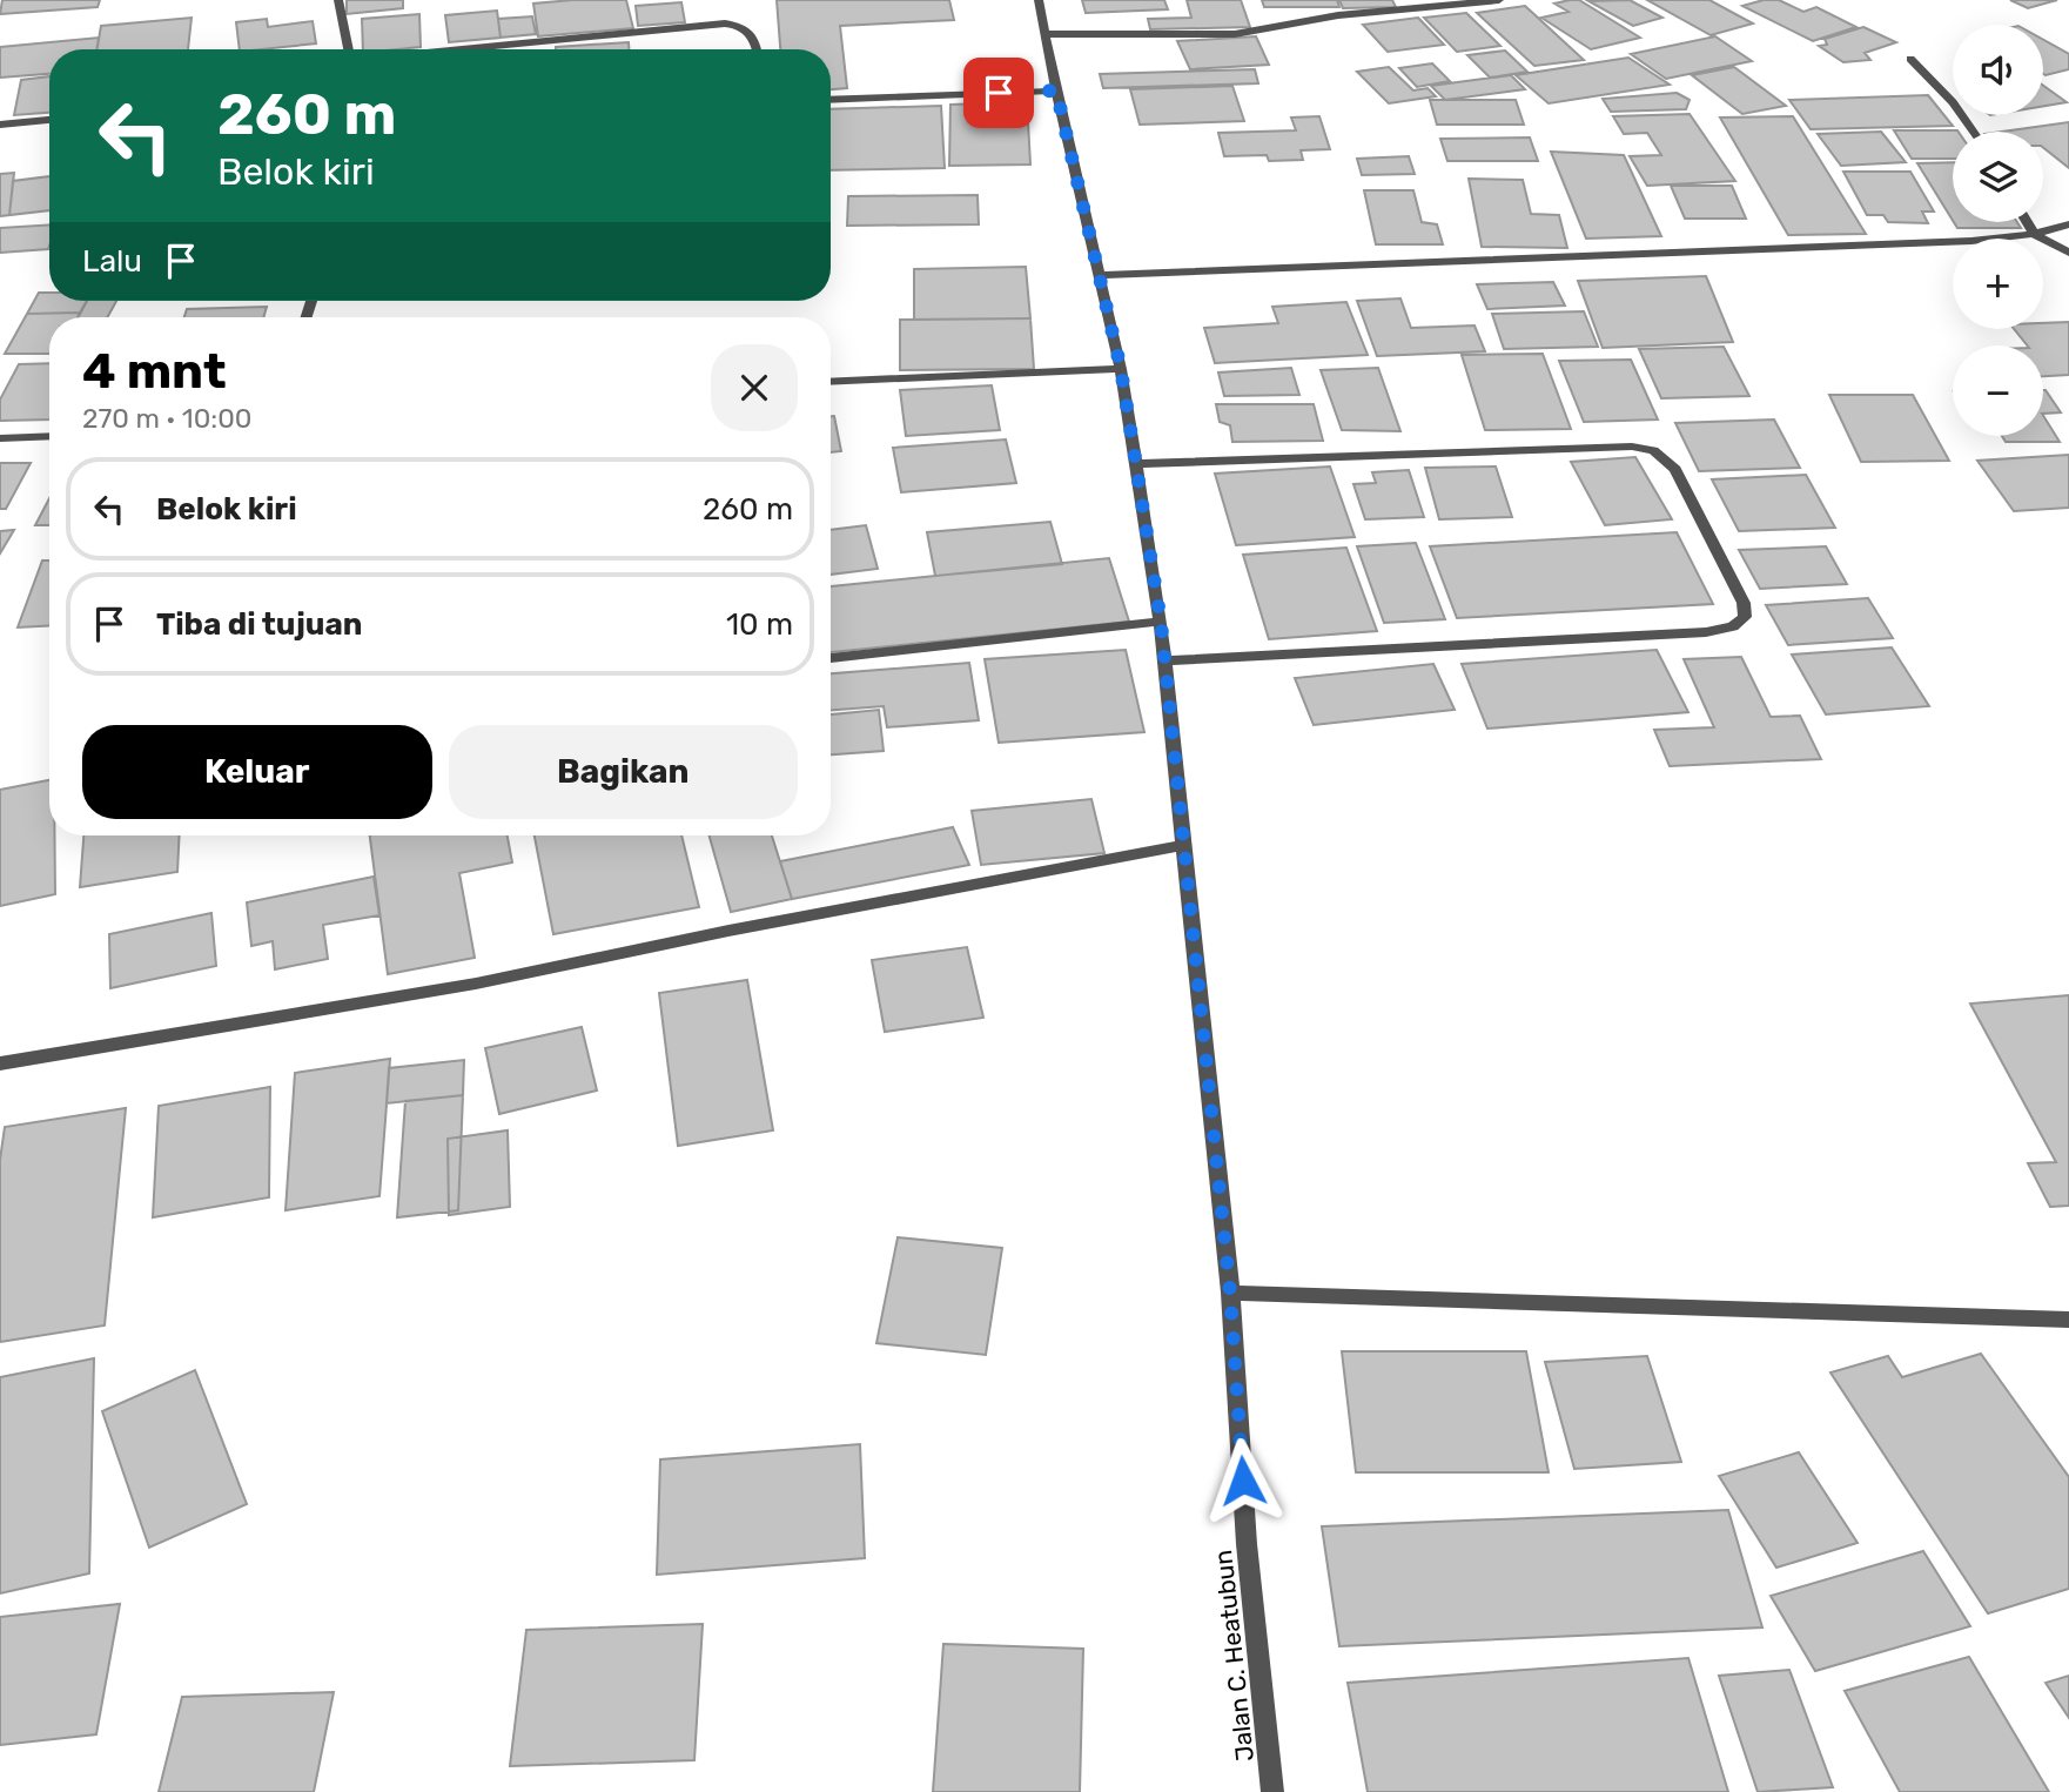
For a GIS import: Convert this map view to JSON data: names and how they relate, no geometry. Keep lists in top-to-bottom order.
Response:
{
  "streets": {
    "street": ["Jalan C. Heatubun"]
  },
  "page": {
    "map_buttons": ["+", "−"],
    "turn": ["260 m", "Belok kiri"],
    "then": "Lalu",
    "heading": ["4 mnt", "270 m · 10:00"],
    "list": [
      {
        "name": "Belok kiri",
        "value": "260 m"
      },
      {
        "name": "Tiba di tujuan",
        "value": "10 m"
      }
    ],
    "buttons": ["Keluar", "Bagikan"]
  }
}
